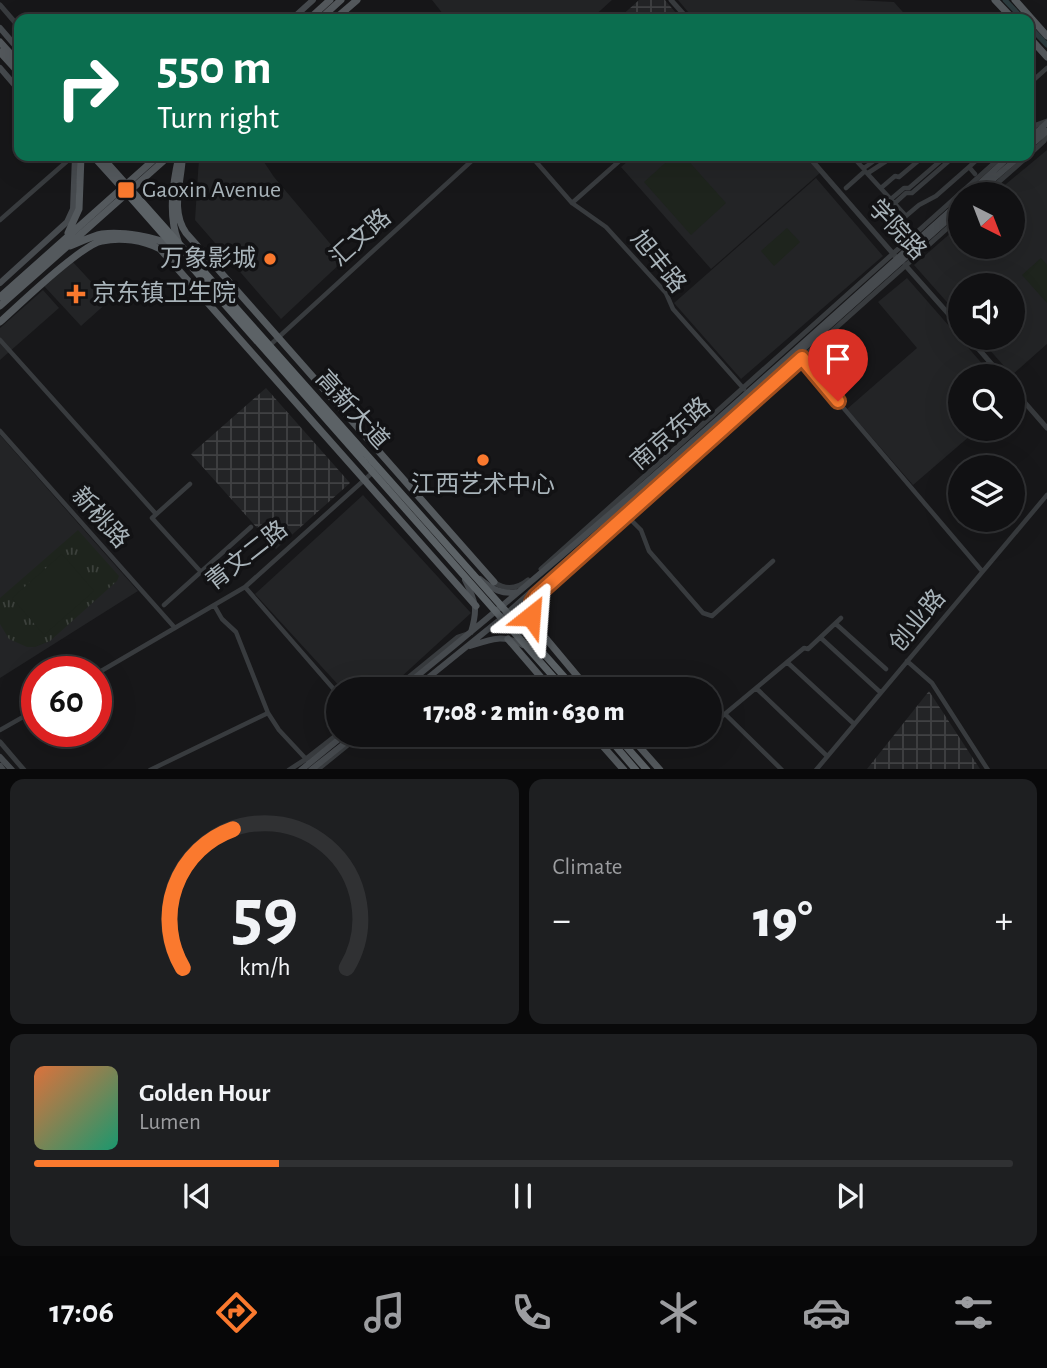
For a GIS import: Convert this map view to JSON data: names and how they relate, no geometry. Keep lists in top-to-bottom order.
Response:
{
  "streets": {
    "highway": ["高新大道"],
    "main road": ["南京东路"],
    "street": [
      "学院路",
      "汇文路",
      "旭丰路",
      "新桃路",
      "青文二路",
      "创业路"
    ]
  },
  "crossings": [
    ["学院路", "南京东路"],
    ["汇文路", "高新大道"],
    ["旭丰路", "南京东路"],
    ["高新大道", "南京东路"],
    ["高新大道", "青文二路"],
    ["新桃路", "青文二路"]
  ],
  "places": {
    "transit": ["Gaoxin Avenue"],
    "other": ["万象影城", "江西艺术中心"],
    "health": ["京东镇卫生院"]
  },
  "north": "bottom right",
  "page": {
    "turn": ["550 m", "Turn right"],
    "limit": "60",
    "trip": "17:08 · 2 min · 630 m",
    "tile": "Climate",
    "heat": ["−", "19°", "+"],
    "song": ["Golden Hour", "Lumen"],
    "tabs": "17:06",
    "gauge": ["59", "km/h"]
  }
}
